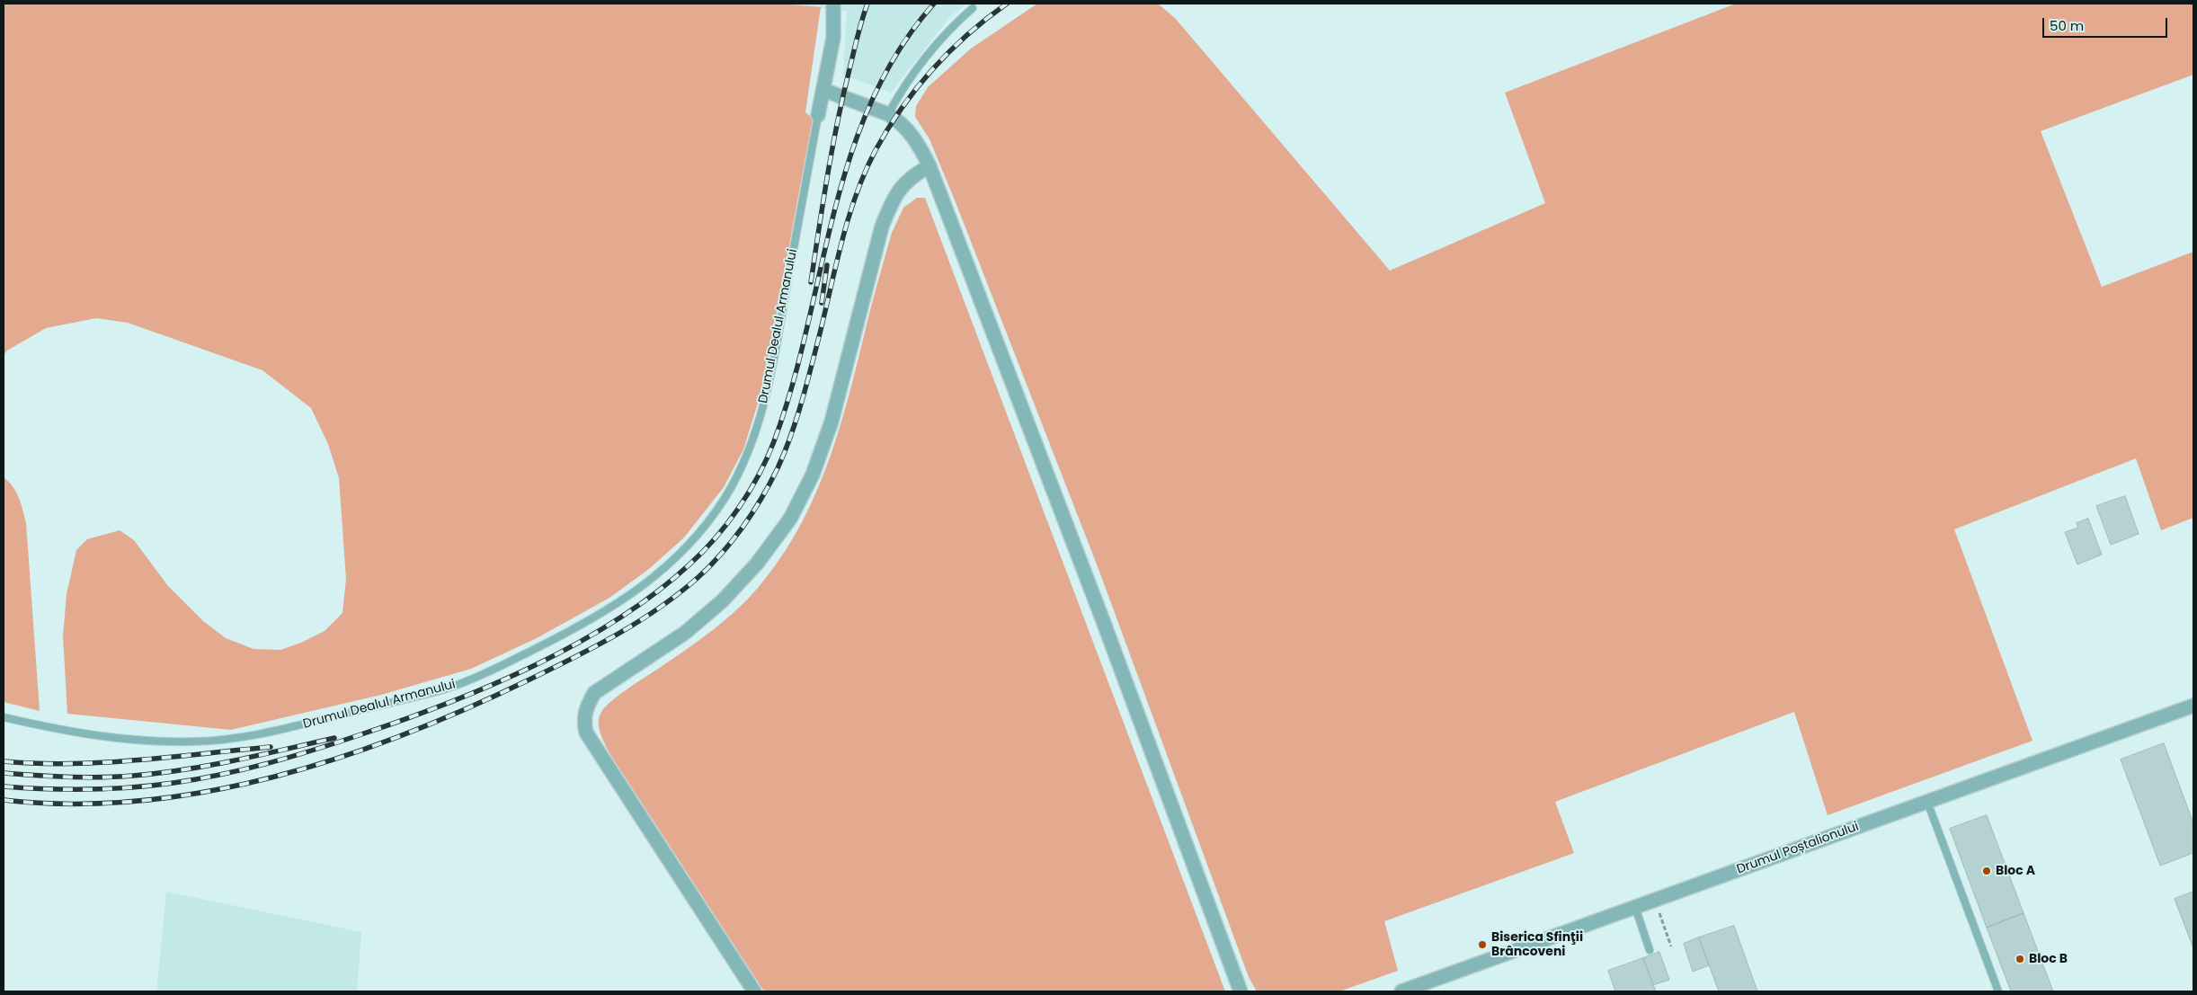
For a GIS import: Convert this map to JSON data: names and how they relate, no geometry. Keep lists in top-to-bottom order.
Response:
{
  "streets": {
    "street": ["Drumul Dealul Armanului", "Drumul Poștalionului"]
  },
  "places": ["Bloc A", "Biserica Sfinţii Brâncoveni", "Bloc B"],
  "scale_bar": "50 m"
}
